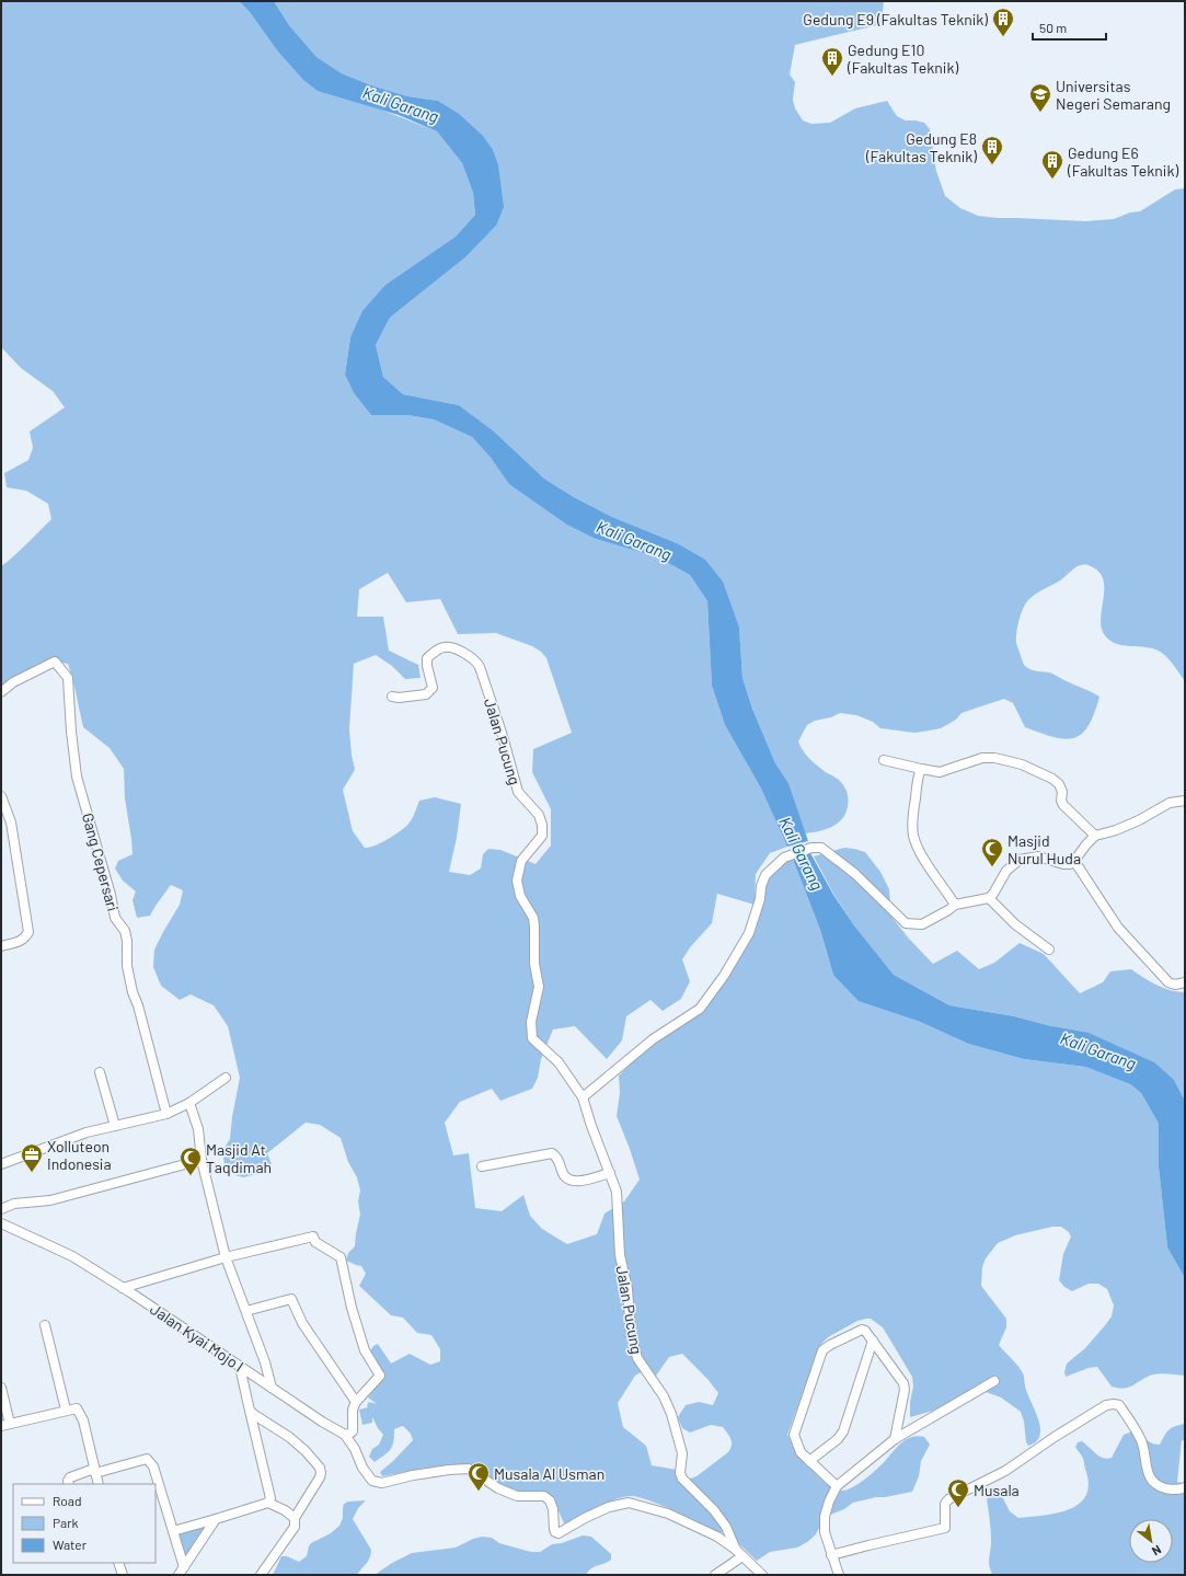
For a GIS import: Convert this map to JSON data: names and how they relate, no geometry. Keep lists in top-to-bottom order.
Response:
{
  "streets": {
    "street": ["Jalan Pucung", "Gang Cepersari", "Jalan Kyai Mojo I"]
  },
  "crossings": [
    ["Jalan Pucung", "Jalan Kyai Mojo I"]
  ],
  "water": ["Kali Garang"],
  "places": {
    "building": [
      "Gedung E9 (Fakultas Teknik)",
      "Gedung E10 (Fakultas Teknik)",
      "Gedung E8 (Fakultas Teknik)",
      "Gedung E6 (Fakultas Teknik)"
    ],
    "school or university": ["Universitas Negeri Semarang"],
    "mosque": [
      "Masjid Nurul Huda",
      "Masjid At Taqdimah",
      "Musala Al Usman",
      "Musala"
    ],
    "office": ["Xolluteon Indonesia"]
  },
  "legend": ["Road", "Park", "Water"],
  "scale_bar": "50 m",
  "north": "bottom right"
}
